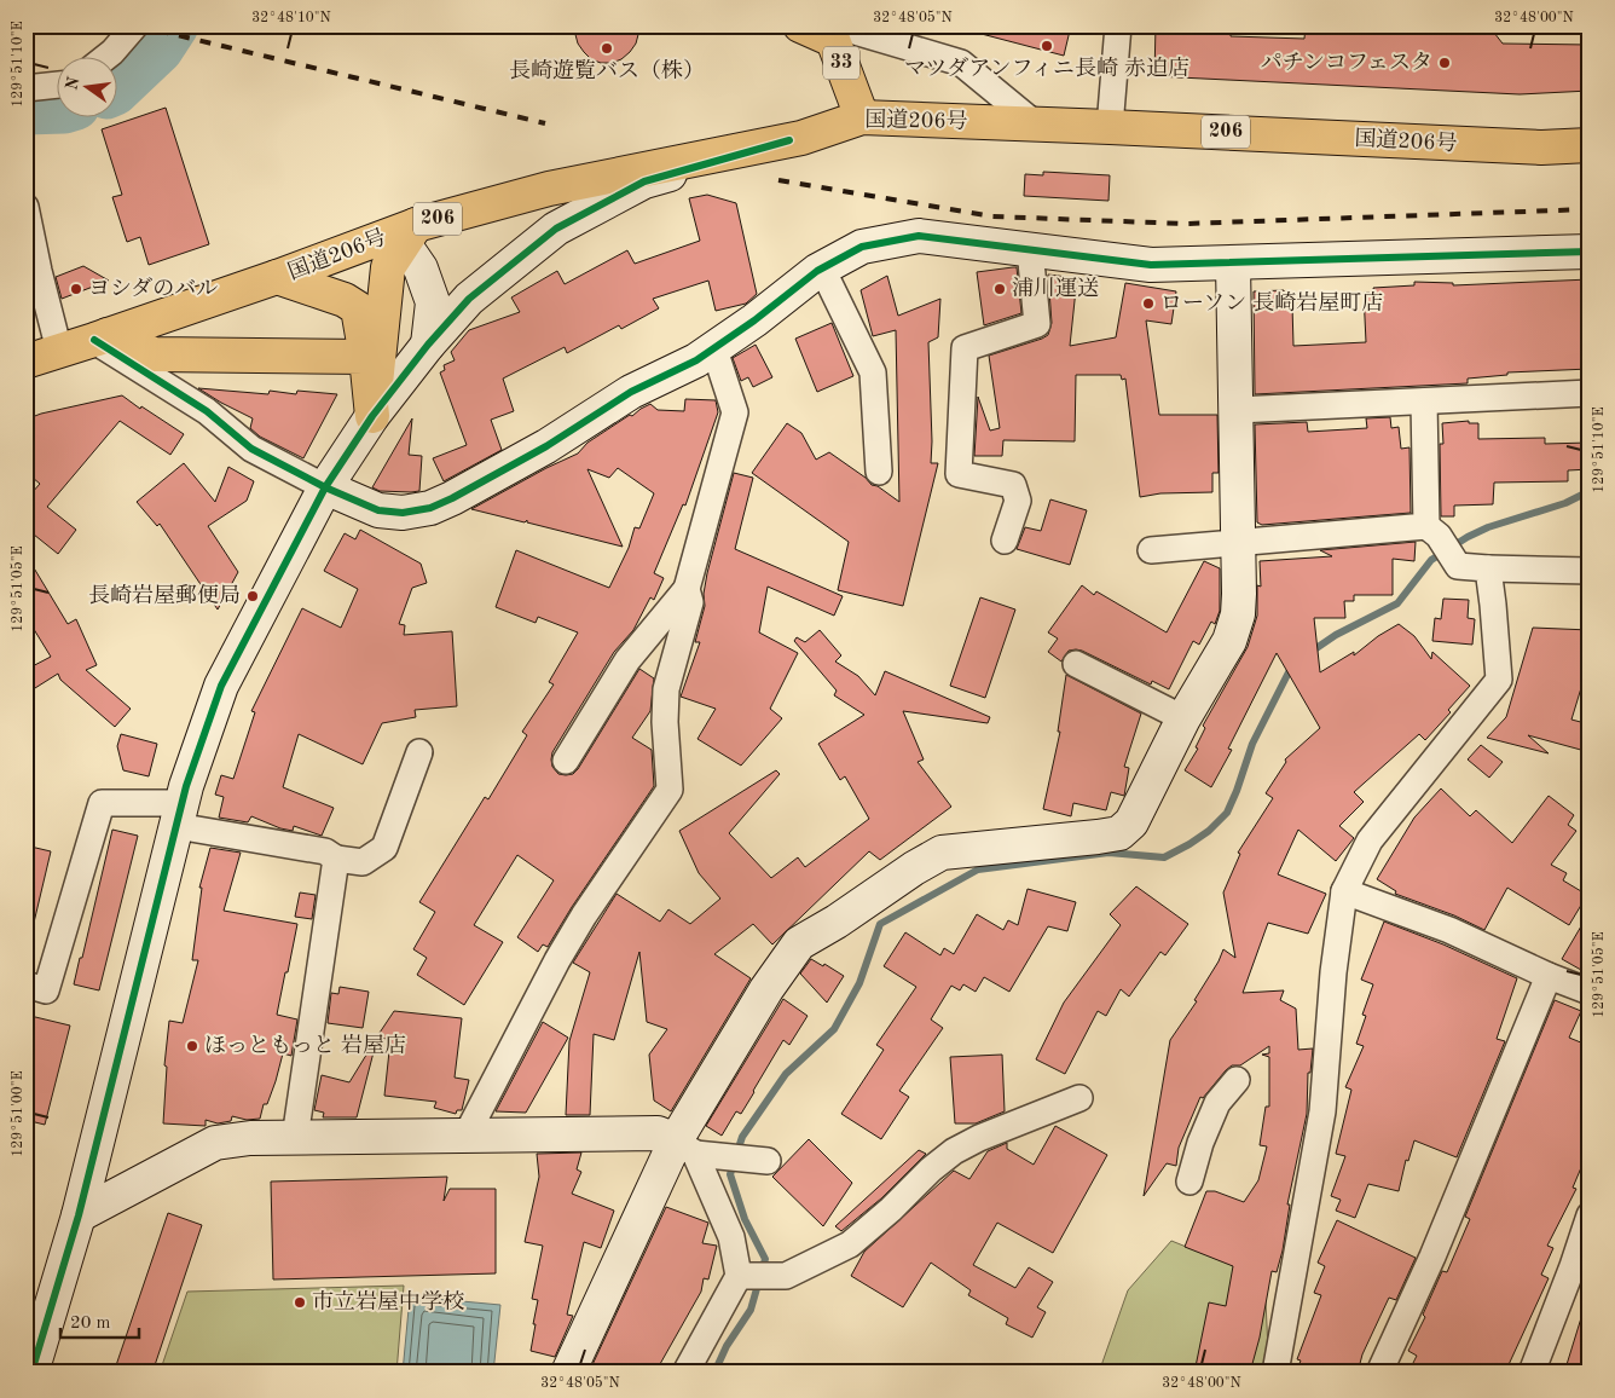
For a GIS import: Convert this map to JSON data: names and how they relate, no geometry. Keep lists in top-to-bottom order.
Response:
{
  "streets": {
    "main road": ["33", "国道206号", "206"]
  },
  "crossings": [
    ["33", "国道206号"]
  ],
  "places": [
    "マツダアンフィニ長崎 赤迫店",
    "長崎遊覧バス（株）",
    "パチンコフェスタ",
    "ヨシダのバル",
    "浦川運送",
    "ローソン 長崎岩屋町店",
    "長崎岩屋郵便局",
    "ほっともっと 岩屋店",
    "市立岩屋中学校"
  ],
  "scale_bar": "20 m",
  "north": "left",
  "coordinates": [
    "32°48'10\"N",
    "32°48'05\"N",
    "32°48'00\"N",
    "129°51'10\"E",
    "129°51'05\"E",
    "129°51'00\"E"
  ]
}
